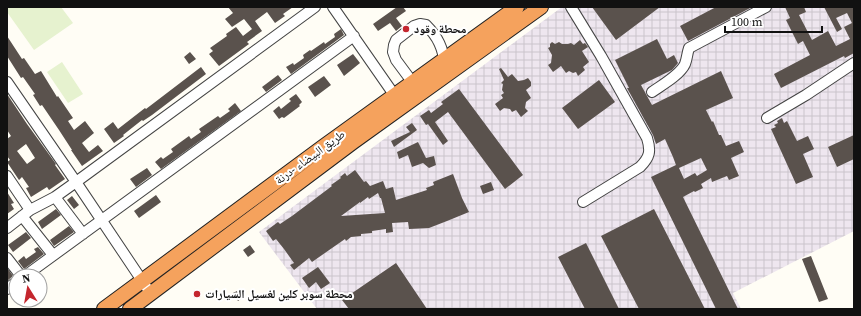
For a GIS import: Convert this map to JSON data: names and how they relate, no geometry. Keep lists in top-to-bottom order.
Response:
{
  "streets": {
    "highway": ["طريق البيضاء -درنة"]
  },
  "places": ["محطة وقود", "محطة سوبر كلين لغسيل السيارات"],
  "scale_bar": "100 m",
  "north": "top"
}
